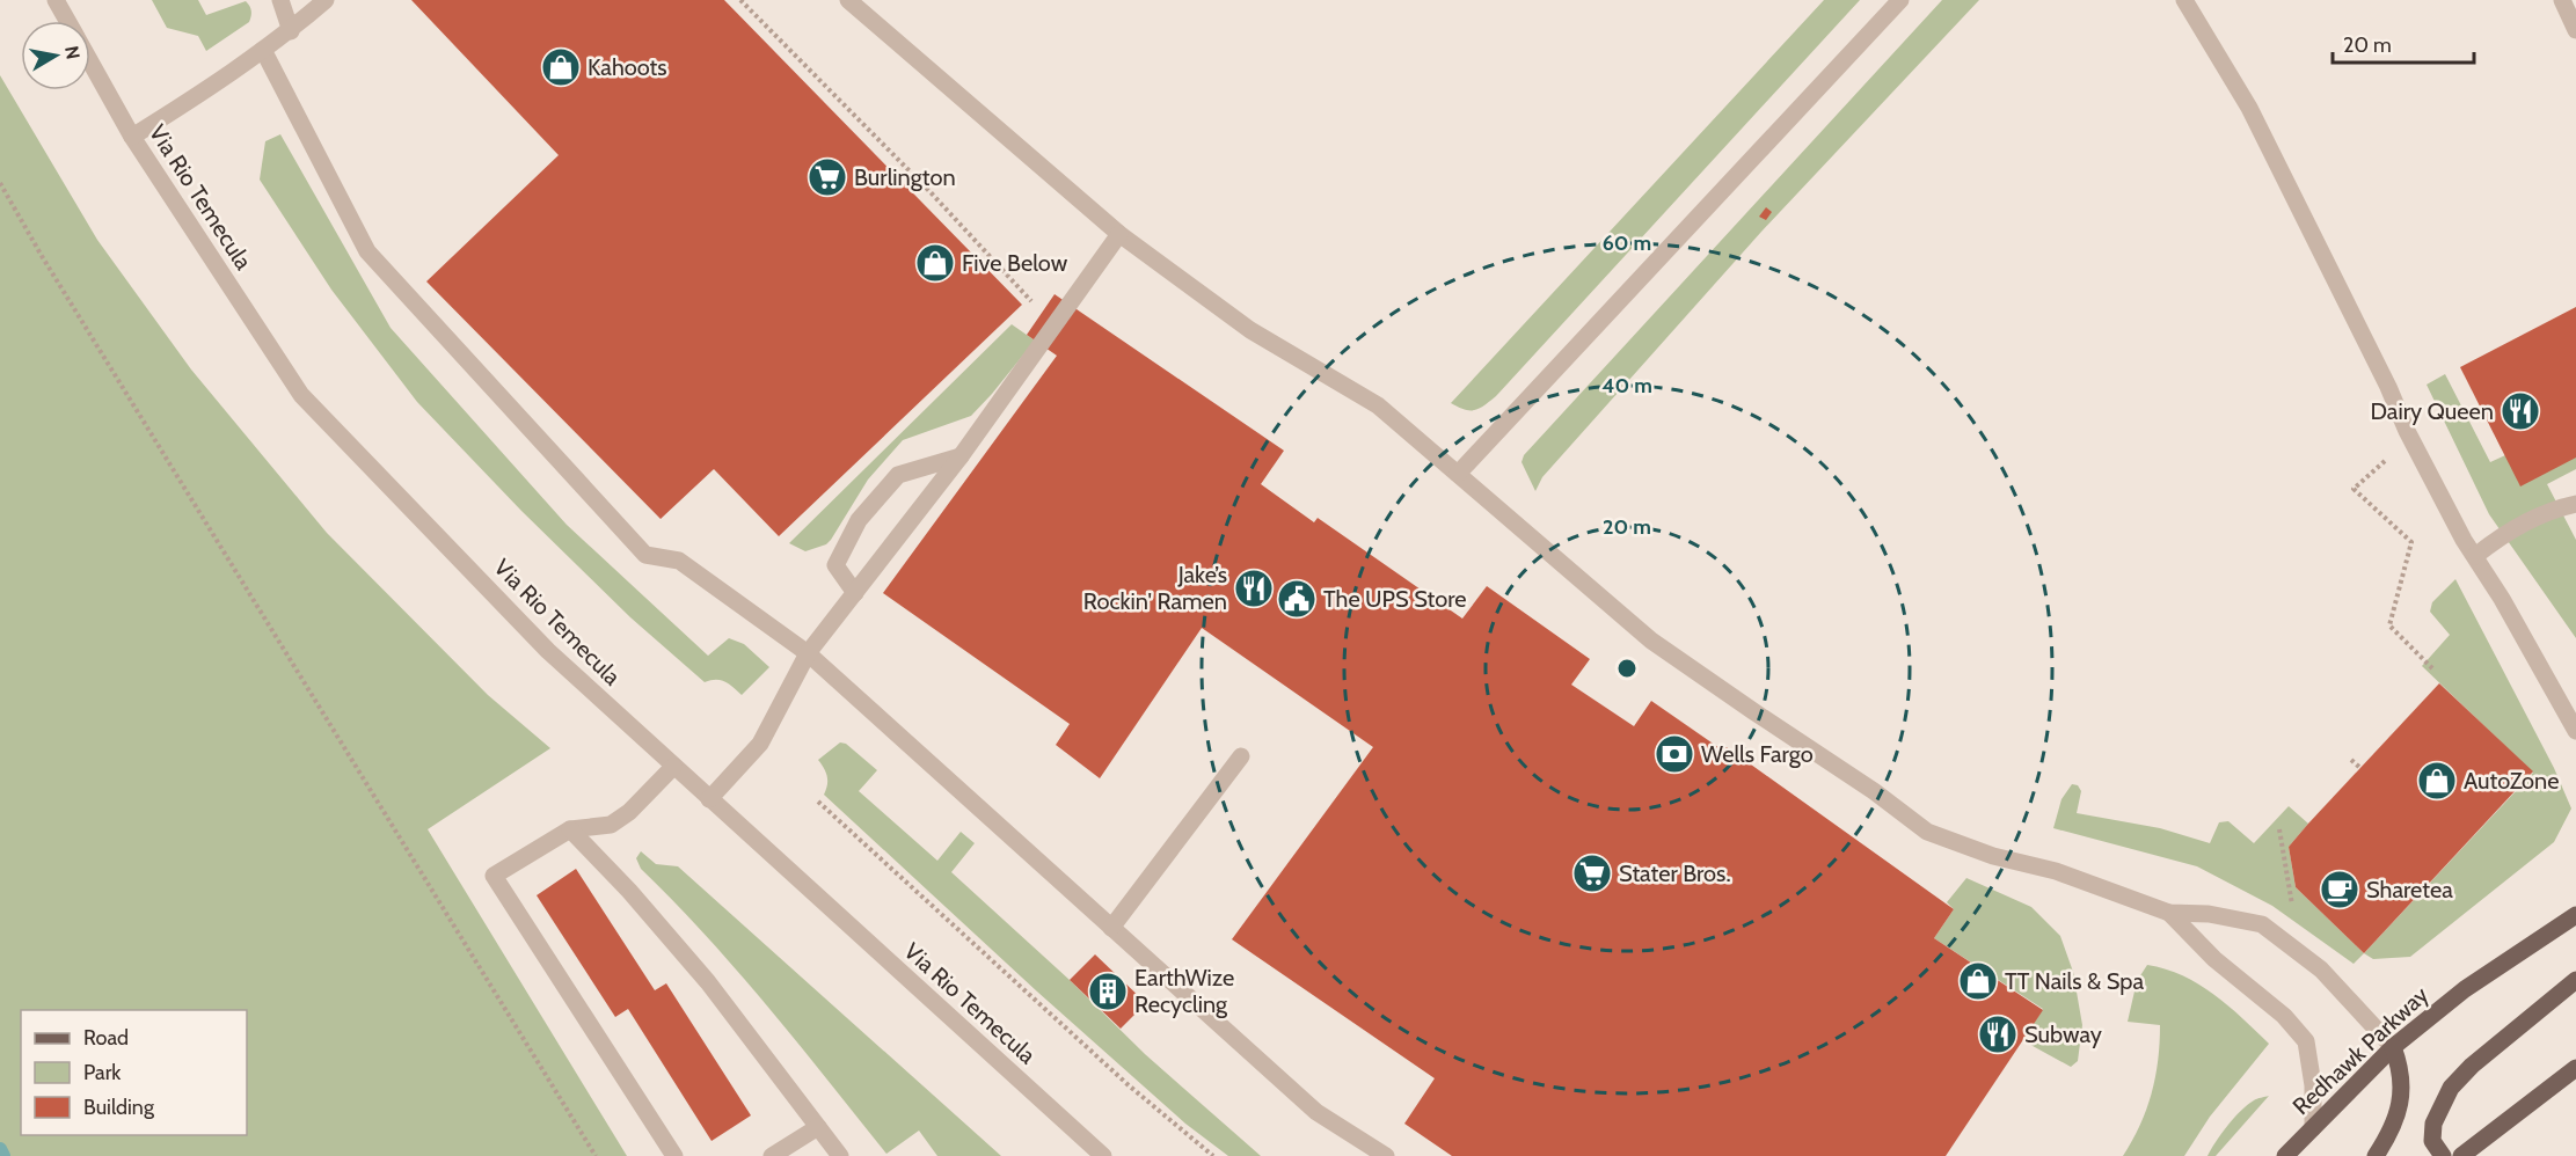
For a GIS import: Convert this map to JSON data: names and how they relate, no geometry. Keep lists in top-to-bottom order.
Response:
{
  "streets": {
    "main road": ["Redhawk Parkway"],
    "street": ["Via Rio Temecula"]
  },
  "places": {
    "shop": [
      "Kahoots",
      "Five Below",
      "AutoZone",
      "TT Nails & Spa"
    ],
    "supermarket": ["Burlington", "Stater Bros."],
    "restaurant": ["Dairy Queen", "Jake’s Rockin' Ramen", "Subway"],
    "public building": ["The UPS Store"],
    "bank": ["Wells Fargo"],
    "cafe": ["Sharetea"],
    "building": ["EarthWize Recycling"]
  },
  "legend": ["Road", "Park", "Building"],
  "scale_bar": "20 m",
  "north": "right",
  "rings": ["60 m", "40 m", "20 m"]
}
